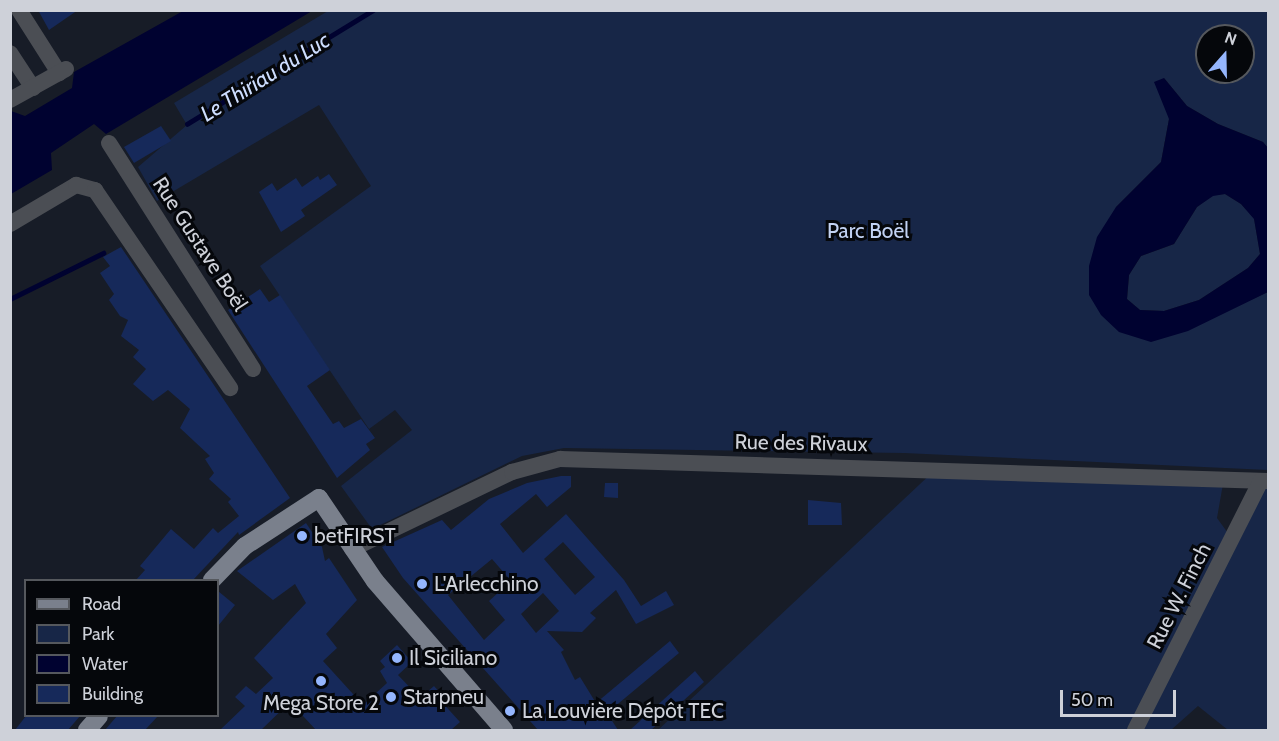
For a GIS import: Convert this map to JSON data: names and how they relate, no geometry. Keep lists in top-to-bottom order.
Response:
{
  "streets": {
    "street": ["Rue Gustave Boël", "Rue des Rivaux", "Rue W. Finch"]
  },
  "crossings": [
    ["Rue des Rivaux", "Rue W. Finch"]
  ],
  "water": ["Le Thiriau du Luc"],
  "parks": ["Parc Boël"],
  "places": [
    "betFIRST",
    "L'Arlecchino",
    "Il Siciliano",
    "Mega Store 2",
    "Starpneu",
    "La Louvière Dépôt TEC"
  ],
  "legend": [
    "Road",
    "Park",
    "Water",
    "Building"
  ],
  "scale_bar": "50 m",
  "north": "top"
}
